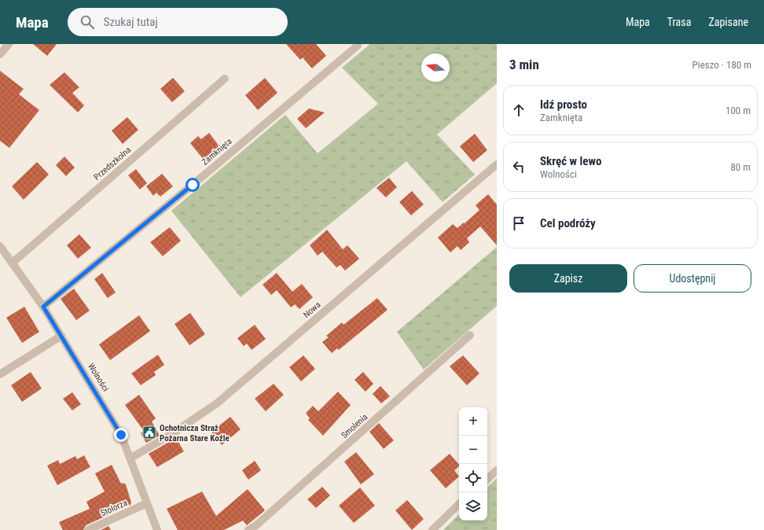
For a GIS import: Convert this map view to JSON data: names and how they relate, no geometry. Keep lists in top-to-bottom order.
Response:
{
  "streets": {
    "street": [
      "Zamknięta",
      "Przedszkolna",
      "Nowa",
      "Wolności",
      "Smolenia",
      "Stolorza"
    ]
  },
  "crossings": [
    ["Zamknięta", "Wolności"],
    ["Przedszkolna", "Wolności"],
    ["Nowa", "Wolności"],
    ["Wolności", "Stolorza"]
  ],
  "places": {
    "public building": ["Ochotnicza Straż Pożarna Stare Koźle"]
  },
  "north": "left",
  "page": {
    "header": "Mapa",
    "search": "Szukaj tutaj",
    "nav": ["Mapa", "Trasa", "Zapisane"],
    "heading": ["3 min", "Pieszo · 180 m"],
    "list": [
      ["Idź prosto", "Zamknięta", "100 m"],
      ["Skręć w lewo", "Wolności", "80 m"],
      "Cel podróży"
    ],
    "buttons": ["Zapisz", "Udostępnij"],
    "map_buttons": ["+", "−"]
  }
}
